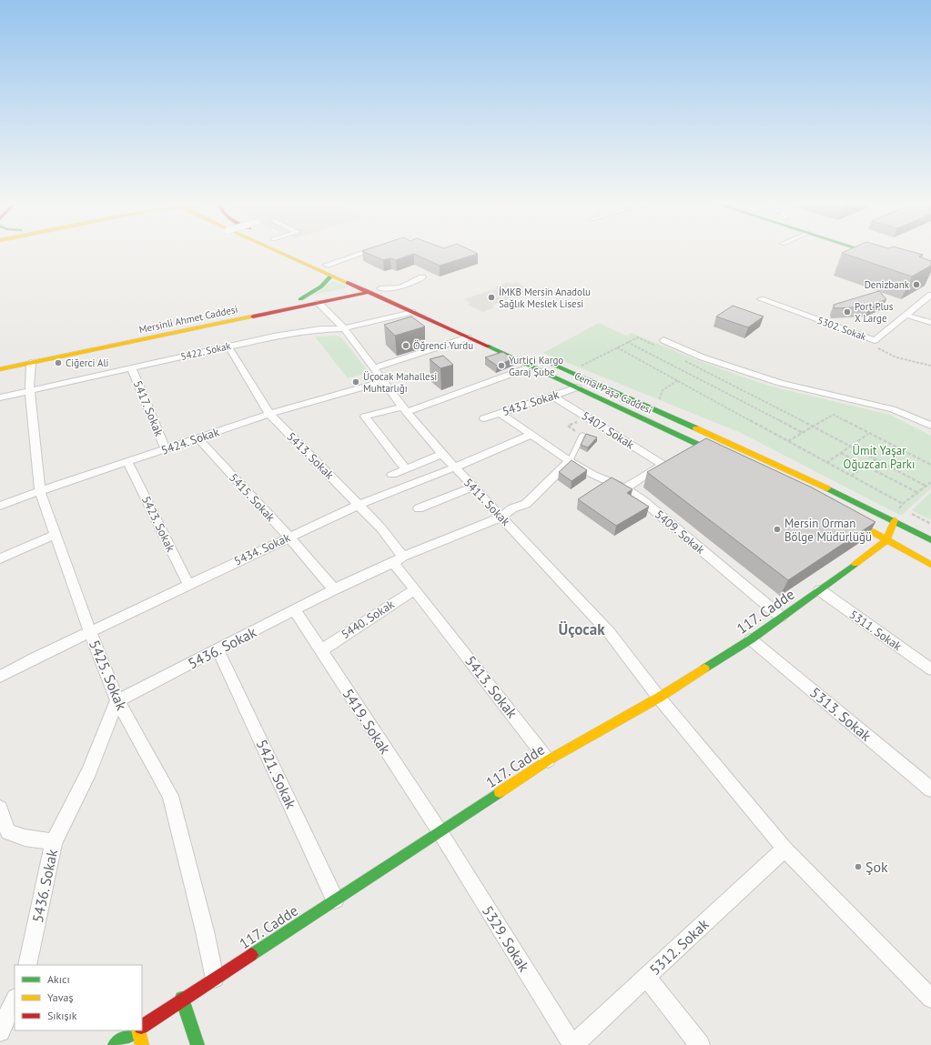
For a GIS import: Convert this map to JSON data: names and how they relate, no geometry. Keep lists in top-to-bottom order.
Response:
{
  "streets": {
    "main road": ["Mersinli Ahmet Caddesi", "Cemal Paşa Caddesi", "117. Cadde"],
    "street": [
      "5302. Sokak",
      "5422. Sokak",
      "5432 Sokak",
      "5417. Sokak",
      "5407. Sokak",
      "5424. Sokak",
      "5413. Sokak",
      "5415. Sokak",
      "5411. Sokak",
      "5423. Sokak",
      "5409. Sokak",
      "5434. Sokak",
      "5440. Sokak",
      "5311. Sokak",
      "5436. Sokak",
      "5425. Sokak",
      "5313. Sokak",
      "5419. Sokak",
      "5421. Sokak",
      "5329. Sokak",
      "5312. Sokak"
    ]
  },
  "crossings": [
    ["Mersinli Ahmet Caddesi", "Cemal Paşa Caddesi"],
    ["Mersinli Ahmet Caddesi", "5411. Sokak"],
    ["Mersinli Ahmet Caddesi", "5425. Sokak"],
    ["5422. Sokak", "Cemal Paşa Caddesi"],
    ["5422. Sokak", "5417. Sokak"],
    ["5422. Sokak", "5413. Sokak"],
    ["5422. Sokak", "5411. Sokak"],
    ["5422. Sokak", "5425. Sokak"],
    ["Cemal Paşa Caddesi", "5432 Sokak"],
    ["5432 Sokak", "5407. Sokak"],
    ["5432 Sokak", "5409. Sokak"],
    ["5417. Sokak", "5424. Sokak"],
    ["5407. Sokak", "5409. Sokak"],
    ["5424. Sokak", "5413. Sokak"],
    ["5424. Sokak", "5415. Sokak"],
    ["5424. Sokak", "5411. Sokak"],
    ["5424. Sokak", "5423. Sokak"],
    ["5424. Sokak", "5425. Sokak"],
    ["5413. Sokak", "5434. Sokak"],
    ["5413. Sokak", "117. Cadde"],
    ["5413. Sokak", "5440. Sokak"],
    ["5413. Sokak", "5436. Sokak"],
    ["5415. Sokak", "5434. Sokak"],
    ["5415. Sokak", "5436. Sokak"],
    ["5411. Sokak", "5434. Sokak"],
    ["5411. Sokak", "117. Cadde"],
    ["5411. Sokak", "5436. Sokak"],
    ["5411. Sokak", "5312. Sokak"],
    ["5423. Sokak", "5434. Sokak"],
    ["5409. Sokak", "5434. Sokak"],
    ["5409. Sokak", "117. Cadde"],
    ["5409. Sokak", "5436. Sokak"],
    ["5434. Sokak", "5425. Sokak"],
    ["117. Cadde", "5311. Sokak"],
    ["117. Cadde", "5425. Sokak"],
    ["117. Cadde", "5313. Sokak"],
    ["117. Cadde", "5419. Sokak"],
    ["117. Cadde", "5421. Sokak"],
    ["117. Cadde", "5329. Sokak"],
    ["5440. Sokak", "5419. Sokak"],
    ["5436. Sokak", "5425. Sokak"],
    ["5436. Sokak", "5419. Sokak"],
    ["5436. Sokak", "5421. Sokak"],
    ["5419. Sokak", "5329. Sokak"],
    ["5329. Sokak", "5312. Sokak"]
  ],
  "districts": ["Üçocak"],
  "parks": ["Ümit Yaşar Oğuzcan Parkı"],
  "places": [
    "Denizbank",
    "İMKB Mersin Anadolu Sağlık Meslek Lisesi",
    "Port Plus X Large",
    "Öğrenci Yurdu",
    "Ciğerci Ali",
    "Yurtiçi Kargo Garaj Şube",
    "Üçocak Mahallesi Muhtarlığı",
    "Mersin Orman Bölge Müdürlüğü",
    "Şok"
  ],
  "legend": ["Akıcı", "Yavaş", "Sıkışık"]
}
